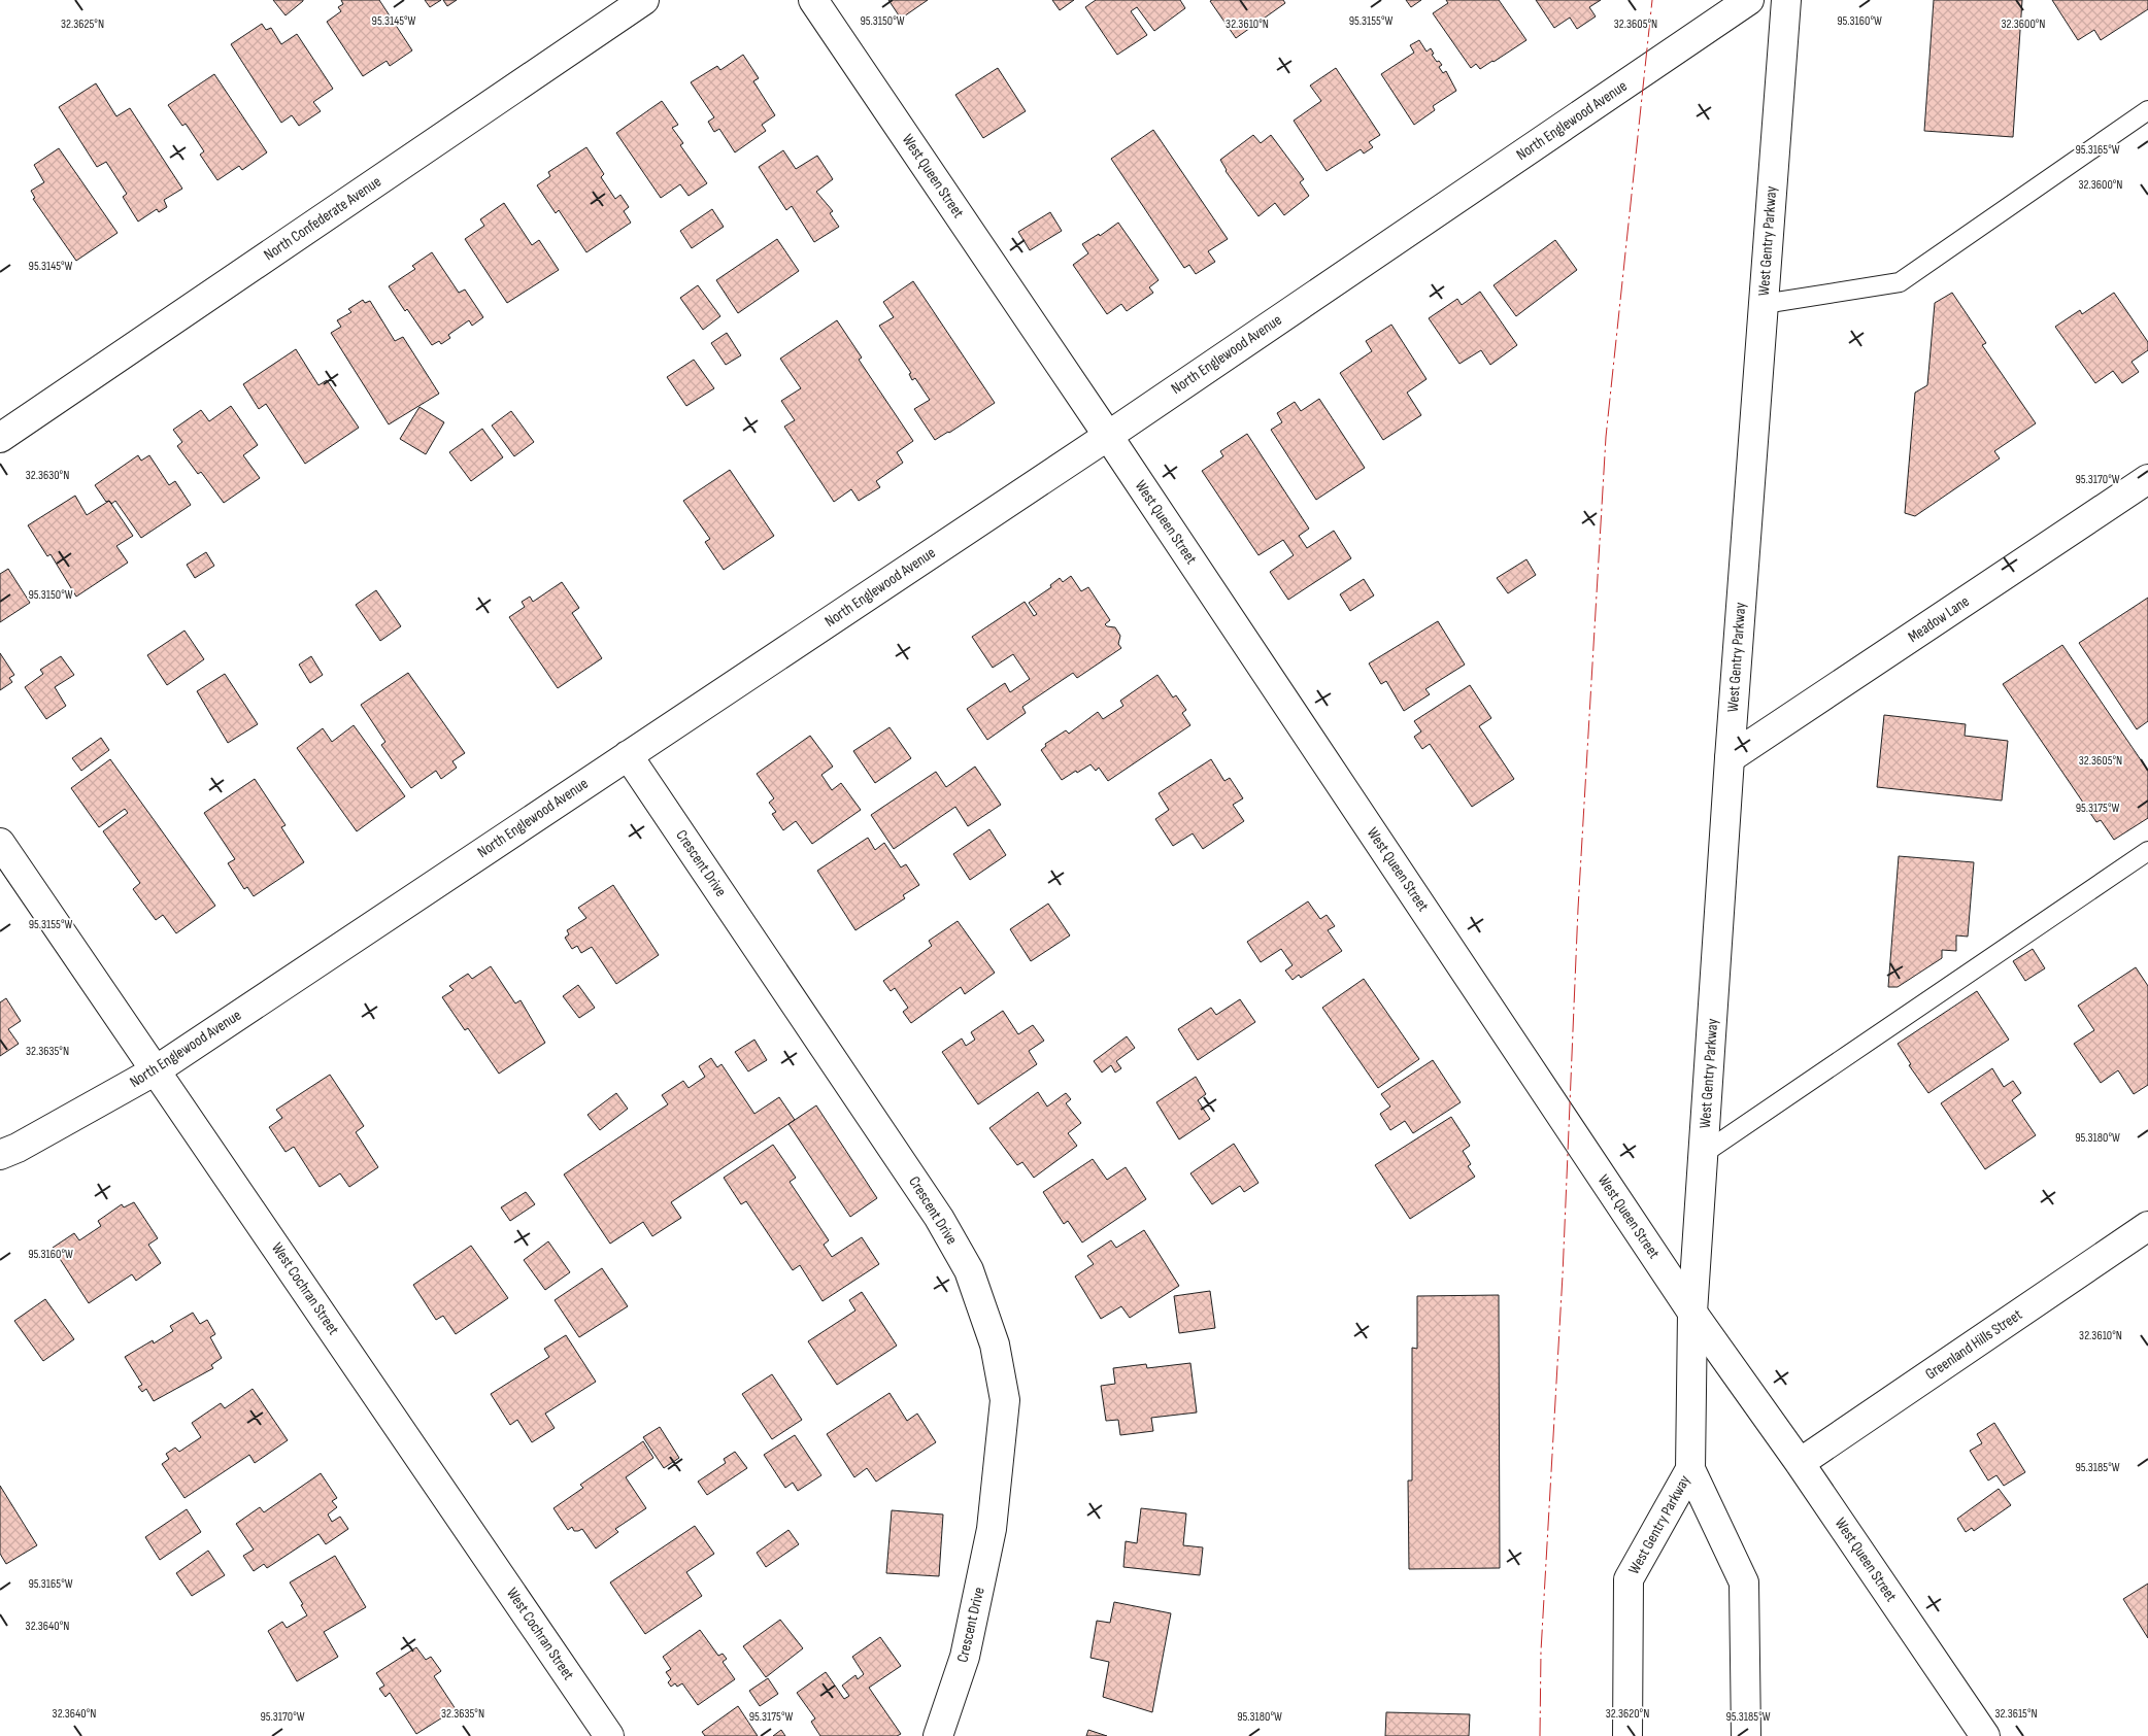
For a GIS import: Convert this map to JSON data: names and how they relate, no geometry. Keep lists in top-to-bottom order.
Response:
{
  "streets": {
    "street": [
      "North Englewood Avenue",
      "West Queen Street",
      "North Confederate Avenue",
      "West Gentry Parkway",
      "Meadow Lane",
      "Crescent Drive",
      "West Cochran Street",
      "Greenland Hills Street"
    ]
  },
  "crossings": [
    ["North Englewood Avenue", "West Queen Street"],
    ["North Englewood Avenue", "Crescent Drive"],
    ["North Englewood Avenue", "West Cochran Street"],
    ["West Queen Street", "West Gentry Parkway"],
    ["West Queen Street", "Greenland Hills Street"],
    ["West Gentry Parkway", "Meadow Lane"]
  ],
  "coordinates": [
    "95.3145°W",
    "95.3150°W",
    "95.3155°W",
    "95.3160°W",
    "32.3625°N",
    "32.3610°N",
    "32.3605°N",
    "32.3600°N",
    "95.3165°W",
    "32.3630°N",
    "95.3170°W",
    "95.3175°W",
    "32.3635°N",
    "95.3180°W",
    "95.3185°W",
    "32.3640°N",
    "32.3620°N",
    "32.3615°N"
  ]
}
